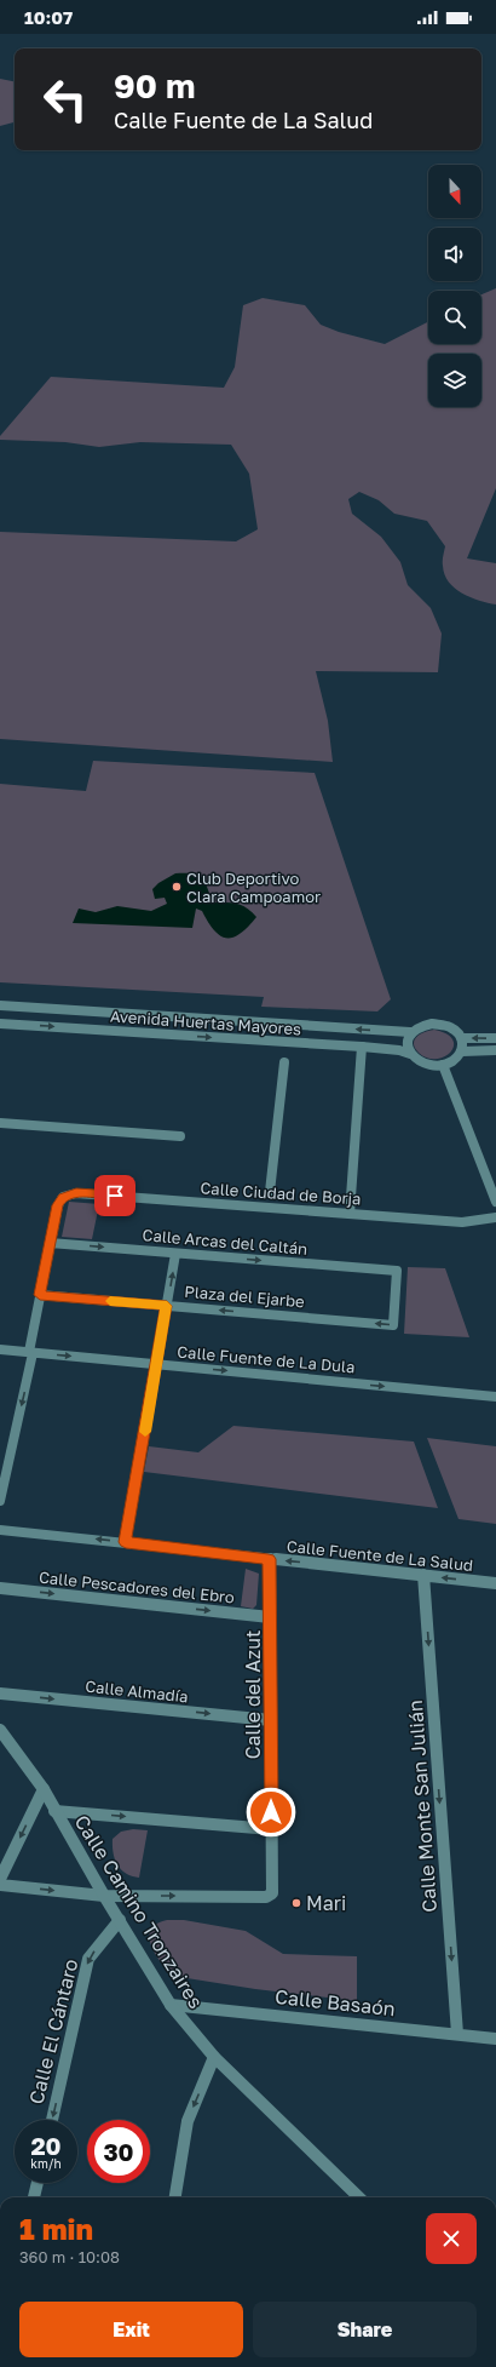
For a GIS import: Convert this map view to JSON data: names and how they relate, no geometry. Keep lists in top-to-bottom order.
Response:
{
  "streets": {
    "street": [
      "Avenida Huertas Mayores",
      "Calle Ciudad de Borja",
      "Calle Arcas del Caltán",
      "Plaza del Ejarbe",
      "Calle Fuente de La Dula",
      "Calle Fuente de La Salud",
      "Calle Pescadores del Ebro",
      "Calle Almadía",
      "Calle del Azut",
      "Calle Monte San Julián",
      "Calle Camino Tronzaires",
      "Calle Basaón",
      "Calle El Cántaro"
    ]
  },
  "crossings": [
    ["Calle Ciudad de Borja", "Calle Arcas del Caltán"],
    ["Calle Arcas del Caltán", "Plaza del Ejarbe"],
    ["Calle Fuente de La Salud", "Calle del Azut"],
    ["Calle Fuente de La Salud", "Calle Monte San Julián"],
    ["Calle Pescadores del Ebro", "Calle del Azut"],
    ["Calle Almadía", "Calle del Azut"],
    ["Calle del Azut", "Calle Camino Tronzaires"],
    ["Calle Monte San Julián", "Calle Basaón"],
    ["Calle Camino Tronzaires", "Calle Basaón"],
    ["Calle Camino Tronzaires", "Calle El Cántaro"]
  ],
  "one_way": [
    "Calle Arcas del Caltán",
    "Plaza del Ejarbe",
    "Calle Fuente de La Dula",
    "Calle Fuente de La Salud",
    "Calle Pescadores del Ebro",
    "Calle Almadía",
    "Calle Monte San Julián",
    "Calle El Cántaro"
  ],
  "places": ["Club Deportivo Clara Campoamor", "Mari"],
  "north": "bottom",
  "page": {
    "status": "10:07",
    "turn": ["90 m", "Calle Fuente de La Salud"],
    "speed": "20 km/h",
    "limit": "30",
    "heading": ["1 min", "360 m · 10:08"],
    "buttons": ["Exit", "Share"]
  }
}
